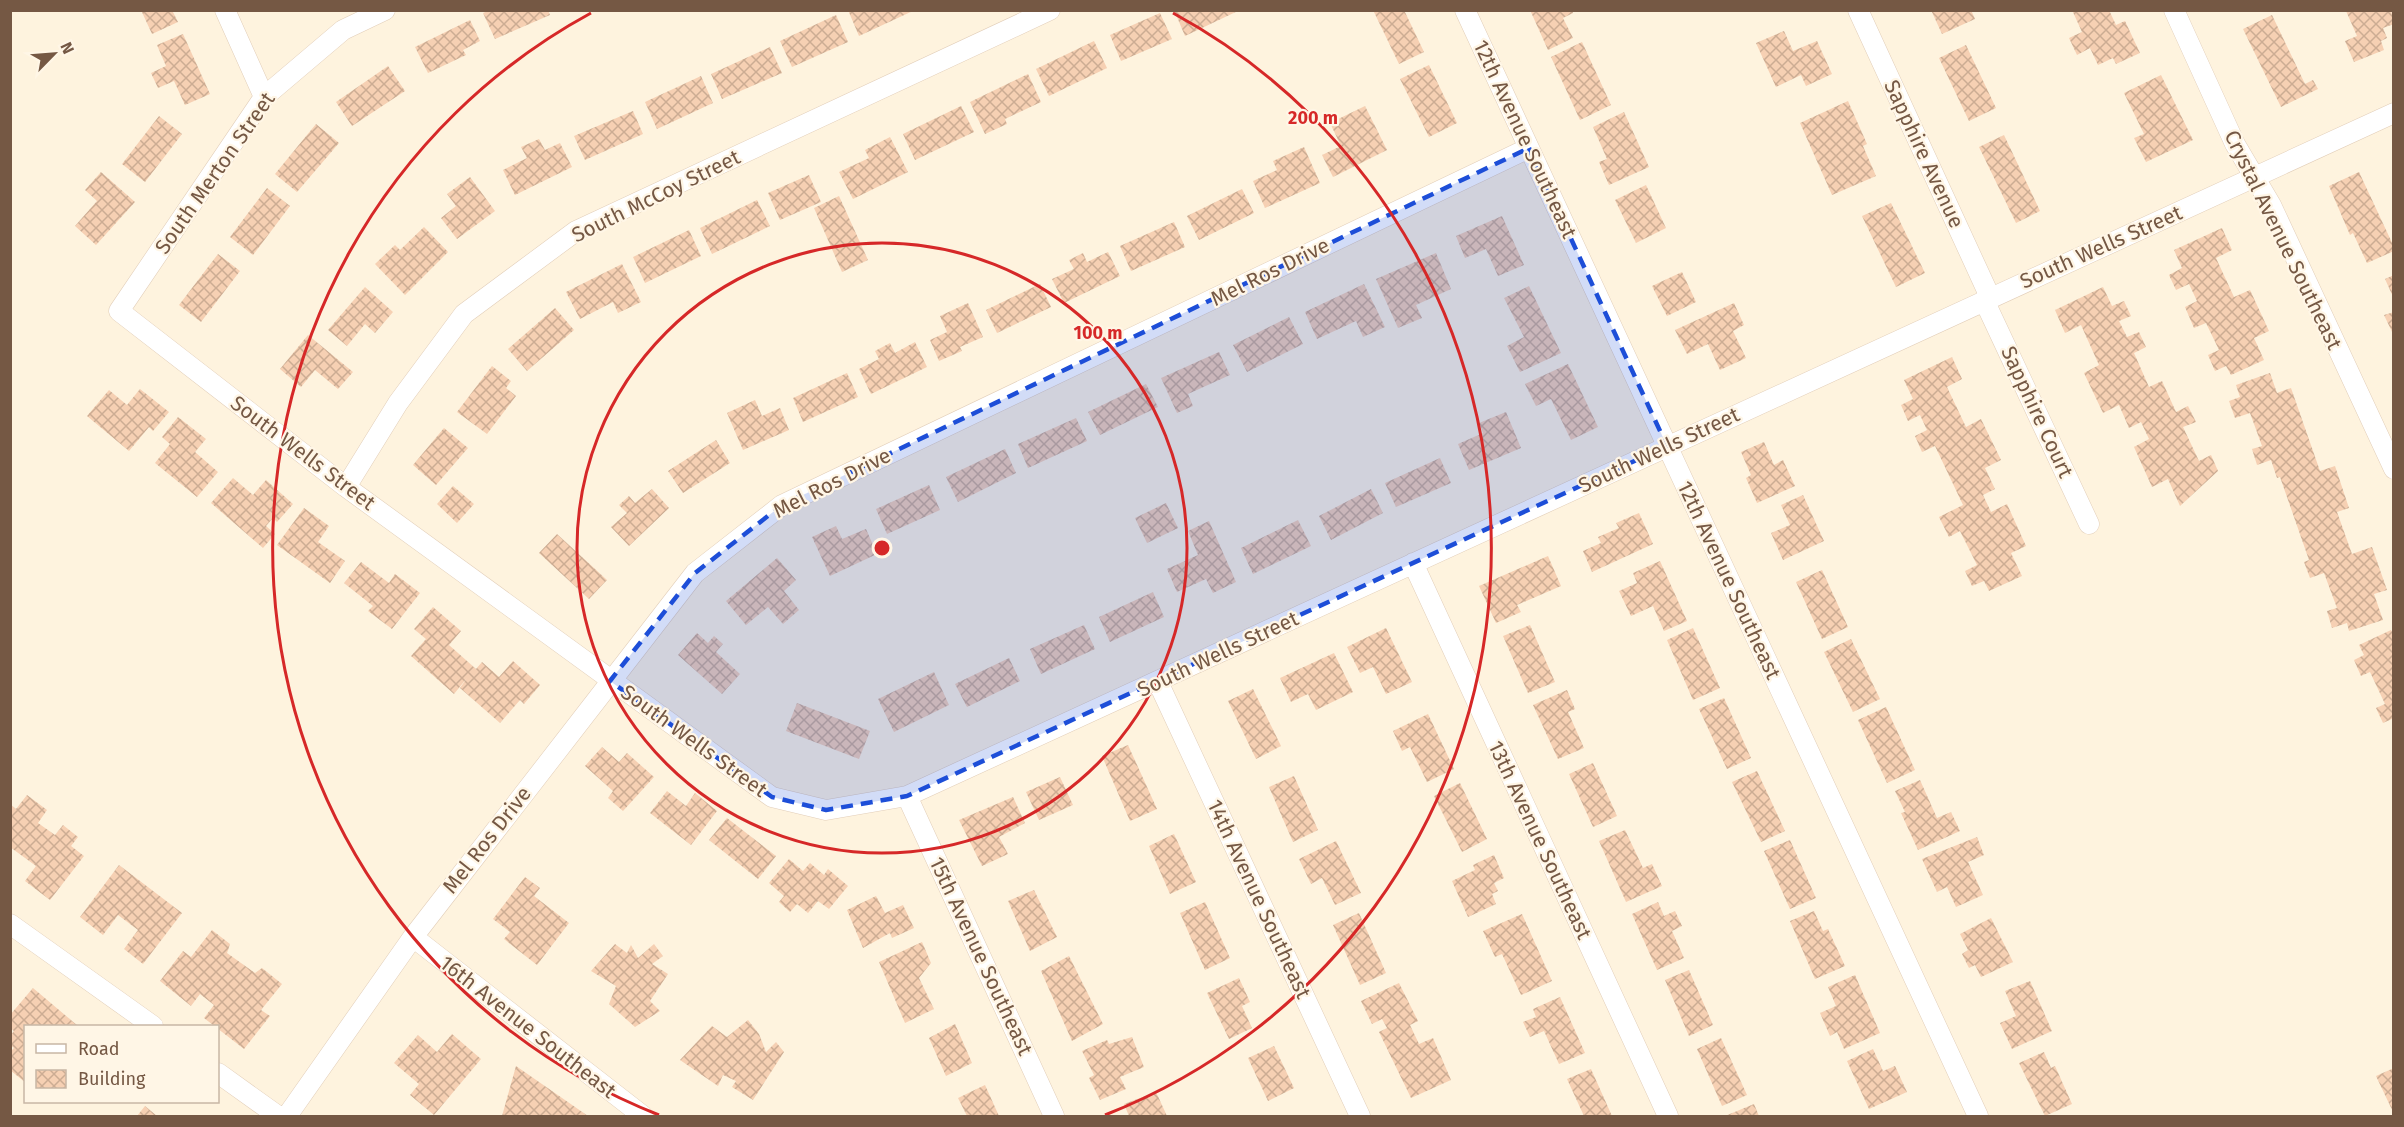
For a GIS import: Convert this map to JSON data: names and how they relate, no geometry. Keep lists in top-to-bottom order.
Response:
{
  "streets": {
    "street": [
      "12th Avenue Southeast",
      "Sapphire Avenue",
      "South Merton Street",
      "South McCoy Street",
      "Crystal Avenue Southeast",
      "South Wells Street",
      "Mel Ros Drive",
      "Sapphire Court",
      "13th Avenue Southeast",
      "14th Avenue Southeast",
      "15th Avenue Southeast",
      "16th Avenue Southeast"
    ]
  },
  "crossings": [
    ["12th Avenue Southeast", "South Wells Street"],
    ["12th Avenue Southeast", "Mel Ros Drive"],
    ["Sapphire Avenue", "South Wells Street"],
    ["Sapphire Avenue", "Sapphire Court"],
    ["South Merton Street", "South Wells Street"],
    ["South McCoy Street", "South Wells Street"],
    ["Crystal Avenue Southeast", "South Wells Street"],
    ["South Wells Street", "Mel Ros Drive"],
    ["South Wells Street", "Sapphire Court"],
    ["South Wells Street", "13th Avenue Southeast"],
    ["South Wells Street", "14th Avenue Southeast"],
    ["South Wells Street", "15th Avenue Southeast"],
    ["Mel Ros Drive", "16th Avenue Southeast"]
  ],
  "legend": ["Road", "Building"],
  "north": "top right",
  "rings": ["200 m", "100 m"]
}
